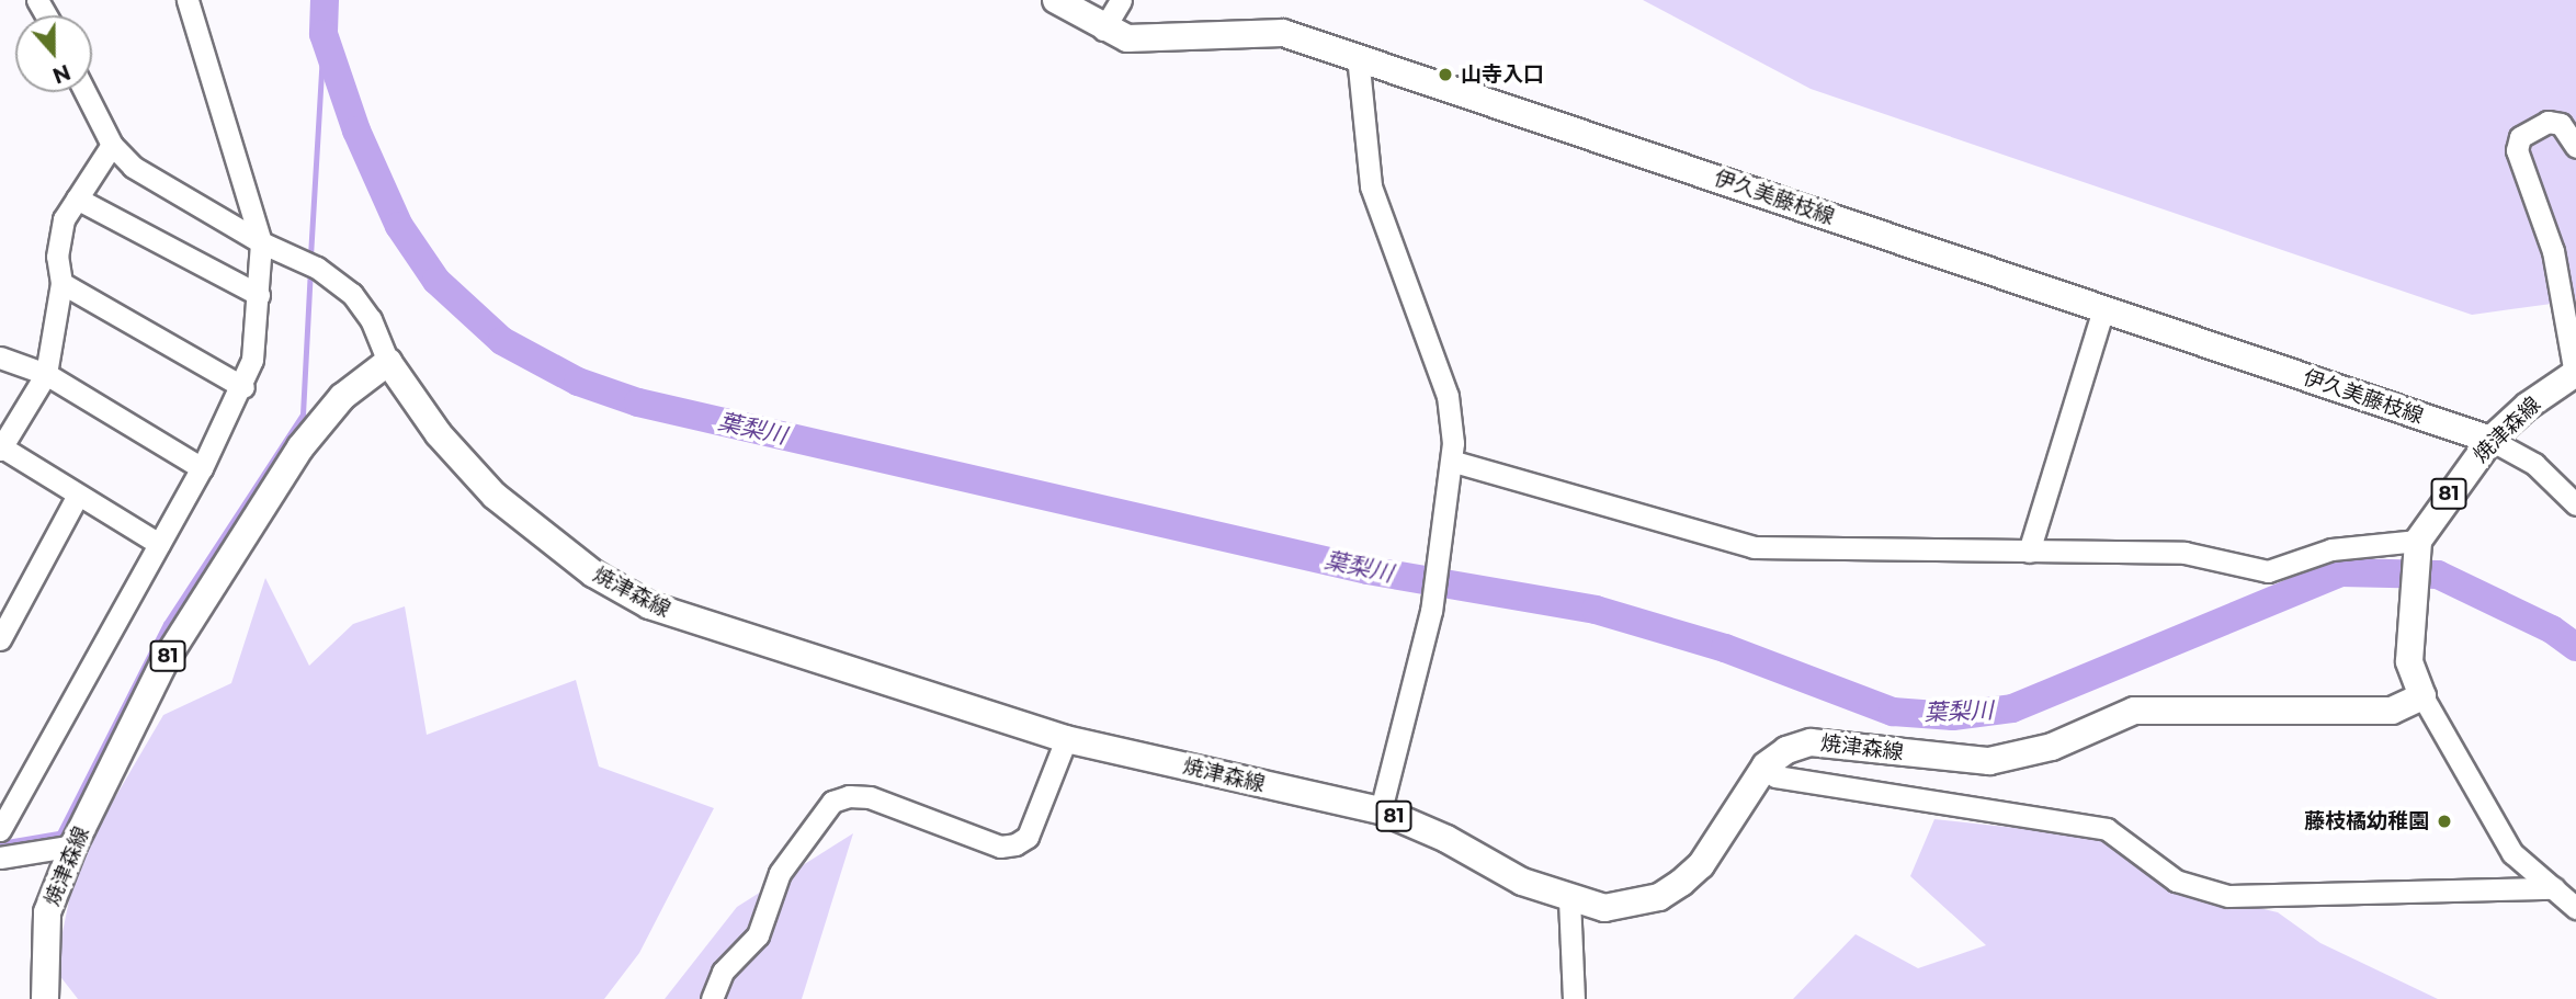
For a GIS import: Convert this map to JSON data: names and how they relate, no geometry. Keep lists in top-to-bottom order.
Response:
{
  "streets": {
    "main road": ["伊久美藤枝線", "焼津森線", "81"]
  },
  "crossings": [
    ["伊久美藤枝線", "焼津森線"]
  ],
  "water": ["葉梨川"],
  "places": ["山寺入口", "藤枝橘幼稚園"],
  "north": "bottom"
}
